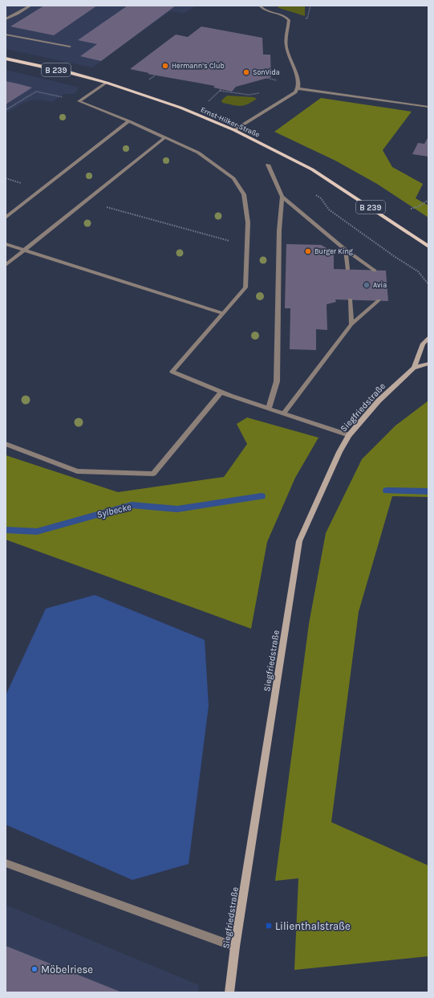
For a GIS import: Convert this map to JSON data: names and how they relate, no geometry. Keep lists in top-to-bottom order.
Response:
{
  "streets": {
    "main road": ["B 239", "Ernst-Hilker-Straße"],
    "street": ["Siegfriedstraße"]
  },
  "water": ["Sylbecke"],
  "places": {
    "other": [
      "Hermann’s Club",
      "SonVida",
      "Burger King",
      "Avia",
      "Möbelriese"
    ],
    "transit": ["Lilienthalstraße"]
  }
}
